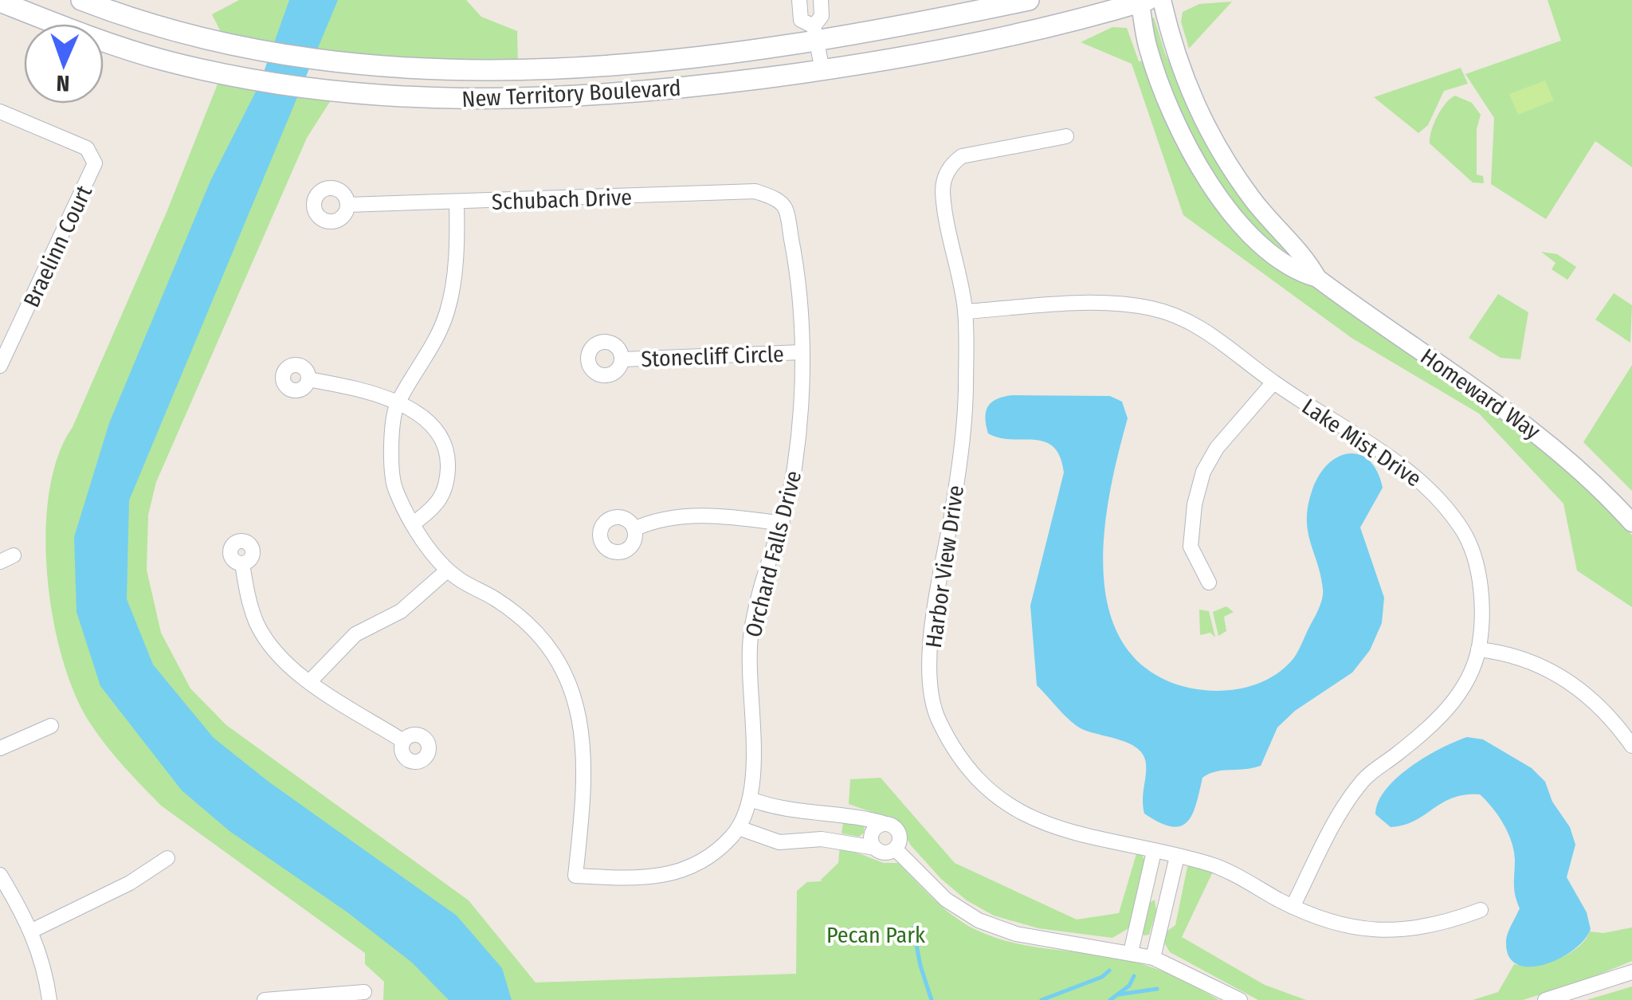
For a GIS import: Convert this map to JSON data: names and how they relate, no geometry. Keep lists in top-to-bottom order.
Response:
{
  "streets": {
    "main road": ["New Territory Boulevard"],
    "street": [
      "Schubach Drive",
      "Braelinn Court",
      "Stonecliff Circle",
      "Homeward Way",
      "Lake Mist Drive",
      "Orchard Falls Drive",
      "Harbor View Drive"
    ]
  },
  "crossings": [
    ["New Territory Boulevard", "Homeward Way"],
    ["Schubach Drive", "Orchard Falls Drive"],
    ["Stonecliff Circle", "Orchard Falls Drive"],
    ["Lake Mist Drive", "Harbor View Drive"]
  ],
  "parks": ["Pecan Park"],
  "north": "bottom"
}
